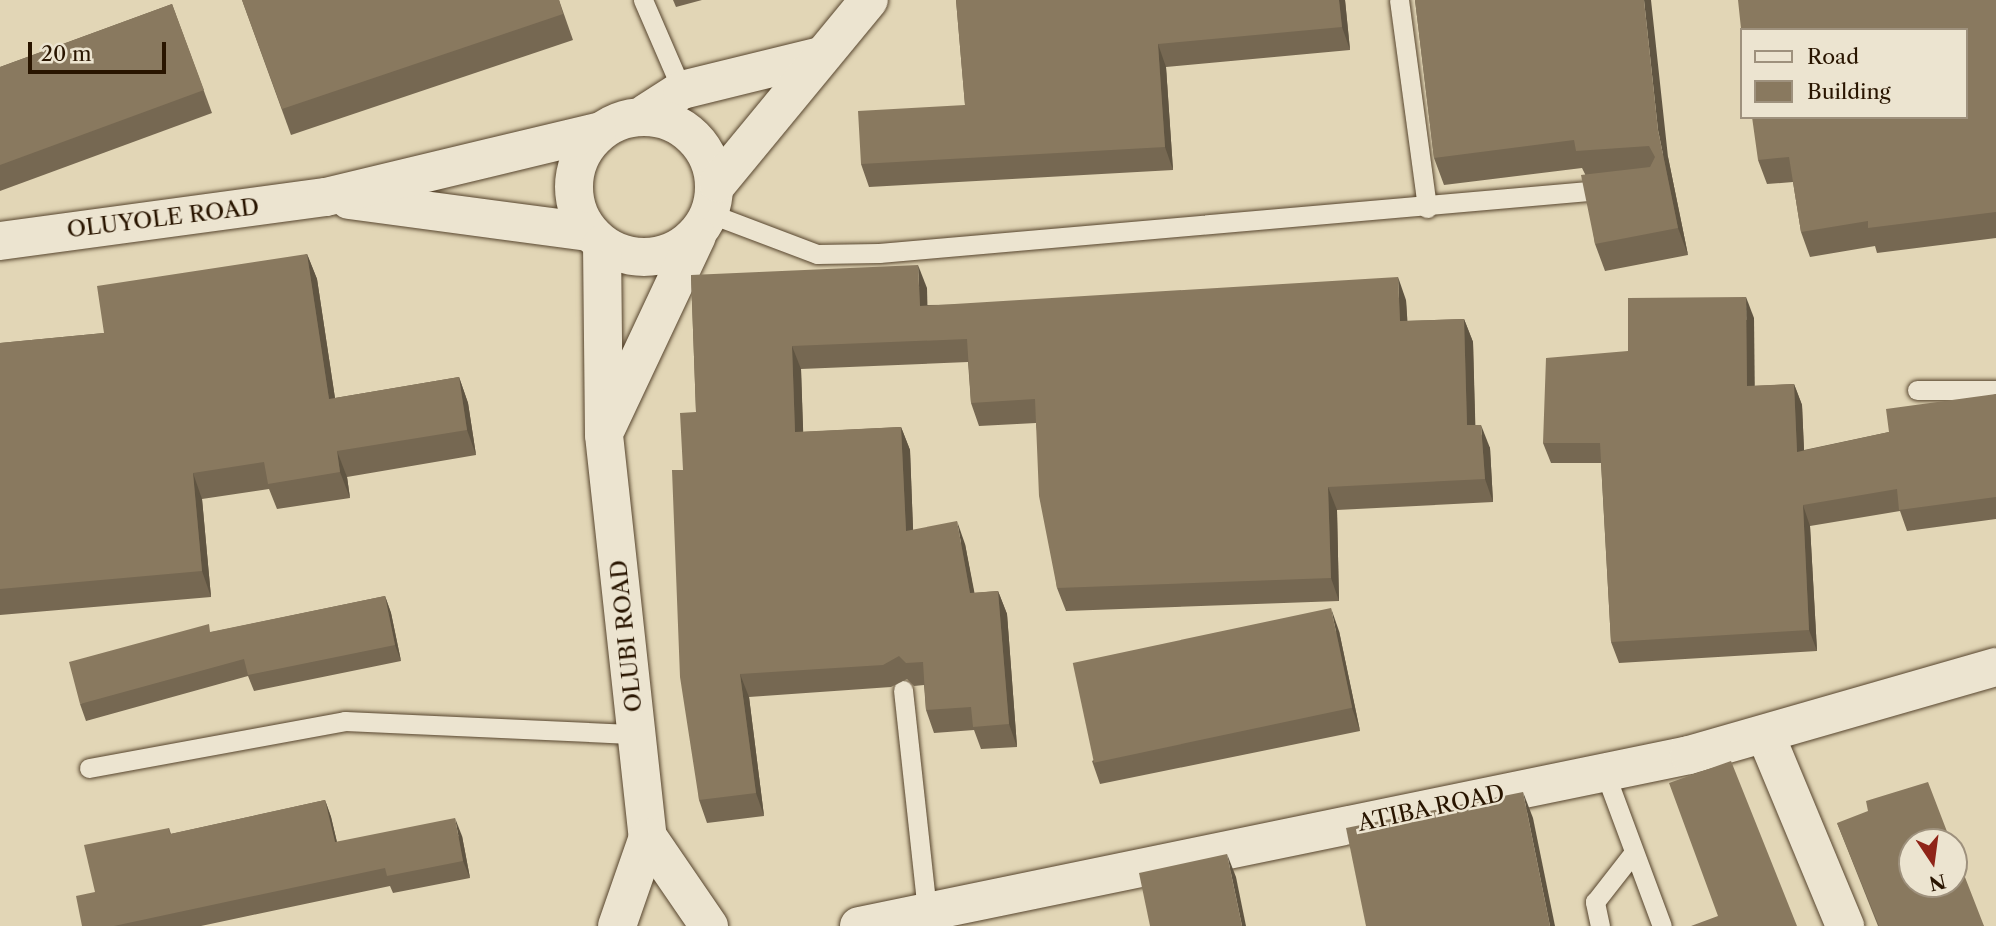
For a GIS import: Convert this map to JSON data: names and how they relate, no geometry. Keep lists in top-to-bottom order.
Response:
{
  "streets": {
    "street": ["OLUYOLE ROAD", "OLUBI ROAD", "ATIBA ROAD"]
  },
  "crossings": [
    ["OLUYOLE ROAD", "OLUBI ROAD"]
  ],
  "legend": ["Road", "Building"],
  "scale_bar": "20 m",
  "north": "bottom"
}
